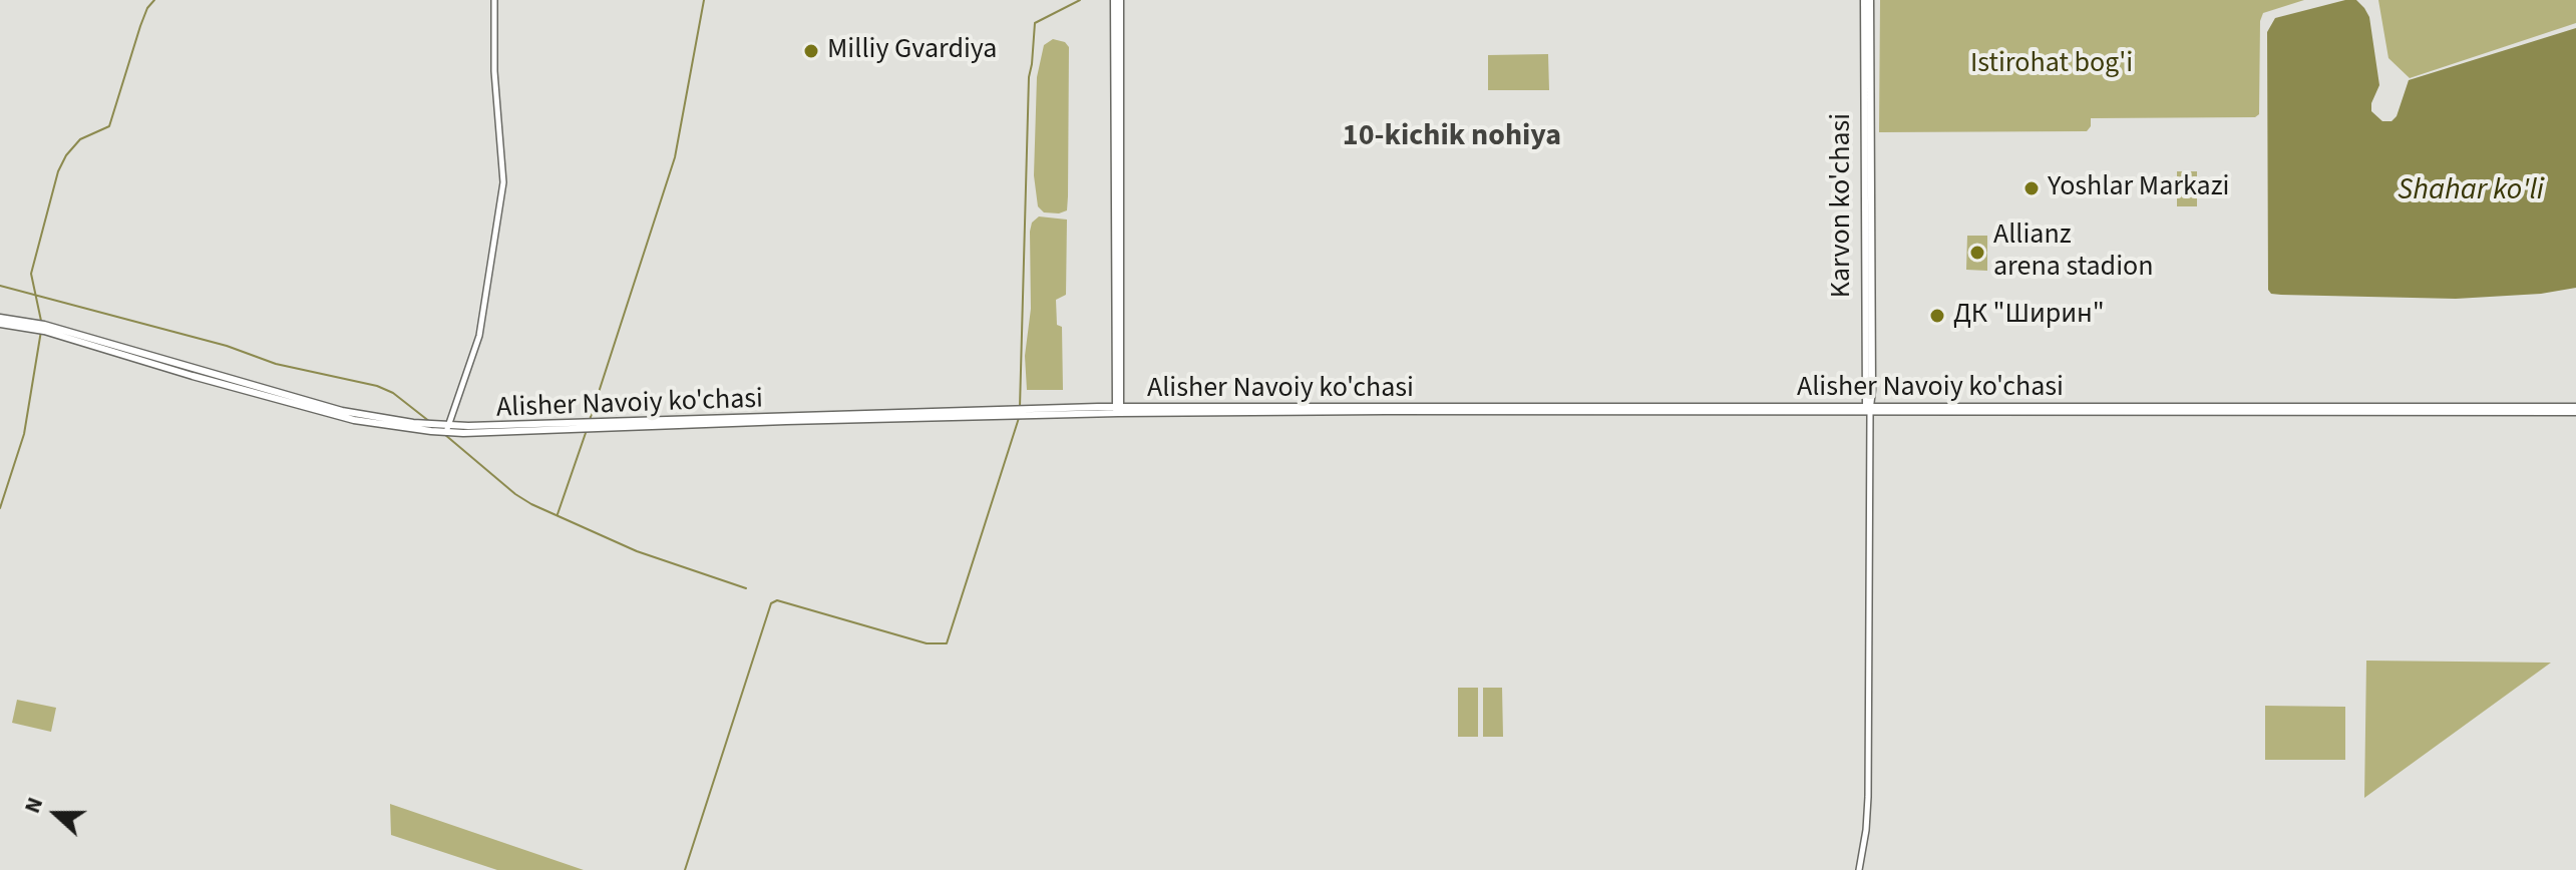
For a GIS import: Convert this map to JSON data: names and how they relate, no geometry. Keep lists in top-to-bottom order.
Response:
{
  "streets": {
    "main road": ["Karvon ko'chasi", "Alisher Navoiy ko'chasi"]
  },
  "crossings": [
    ["Karvon ko'chasi", "Alisher Navoiy ko'chasi"]
  ],
  "districts": ["10-kichik nohiya"],
  "water": ["Shahar ko'li"],
  "parks": ["Istirohat bog'i"],
  "places": [
    "Milliy Gvardiya",
    "Yoshlar Markazi",
    "Allianz arena stadion",
    "ДК \"Ширин\""
  ],
  "north": "left"
}
